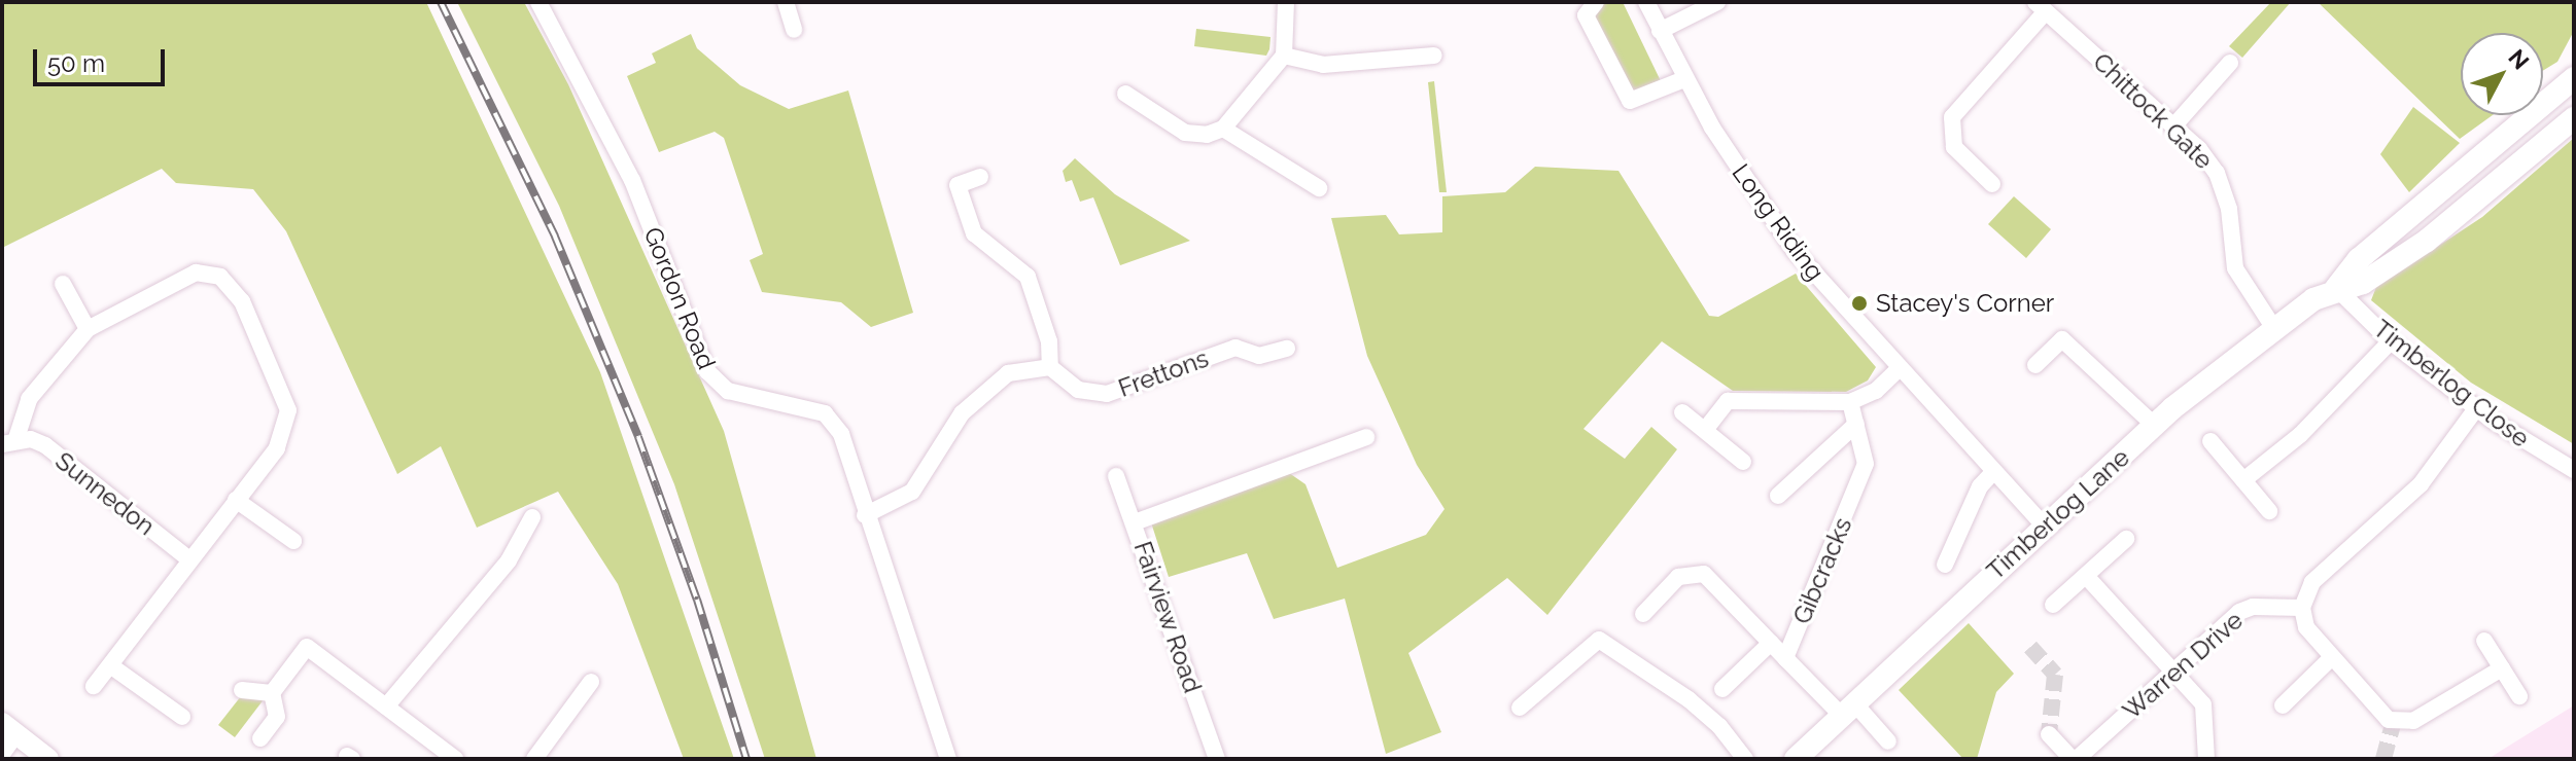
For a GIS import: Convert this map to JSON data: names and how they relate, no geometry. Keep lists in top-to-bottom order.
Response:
{
  "streets": {
    "main road": ["Timberlog Lane"],
    "street": [
      "Chittock Gate",
      "Long Riding",
      "Gordon Road",
      "Frettons",
      "Timberlog Close",
      "Sunnedon",
      "Gibcracks",
      "Fairview Road",
      "Warren Drive"
    ]
  },
  "crossings": [
    ["Chittock Gate", "Timberlog Lane"],
    ["Long Riding", "Timberlog Lane"],
    ["Timberlog Close", "Timberlog Lane"]
  ],
  "places": ["Stacey's Corner"],
  "scale_bar": "50 m",
  "north": "top right"
}
